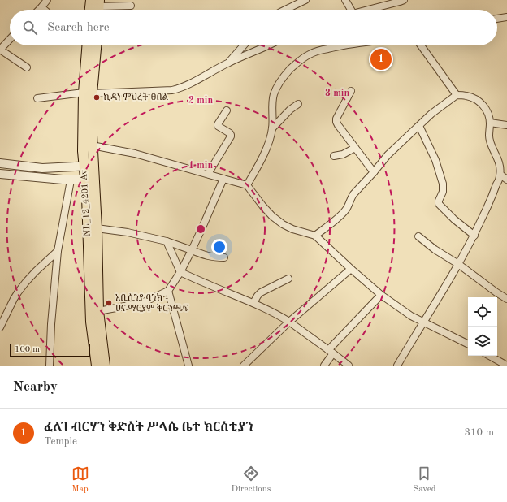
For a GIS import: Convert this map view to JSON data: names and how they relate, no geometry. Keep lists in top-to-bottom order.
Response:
{
  "streets": {
    "main road": ["NL_12_4201 Av"]
  },
  "places": ["ኪዳነ ምህረት ፀበል", "አቢሲንያ ባንክ - ሀና ማርያም ቅርንጫፍ"],
  "scale_bar": "100 m",
  "page": {
    "search": "Search here",
    "pins": "1",
    "scale": "100 m",
    "heading": "Nearby",
    "list": [
      {
        "mark": "1",
        "name": "ፈለገ ብርሃን ቅድስት ሥላሴ ቤተ ክርስቲያን",
        "note": "Temple",
        "value": "310 m"
      }
    ],
    "nav": ["Map", "Directions", "Saved"]
  },
  "rings": ["3 min", "2 min", "1 min"]
}
